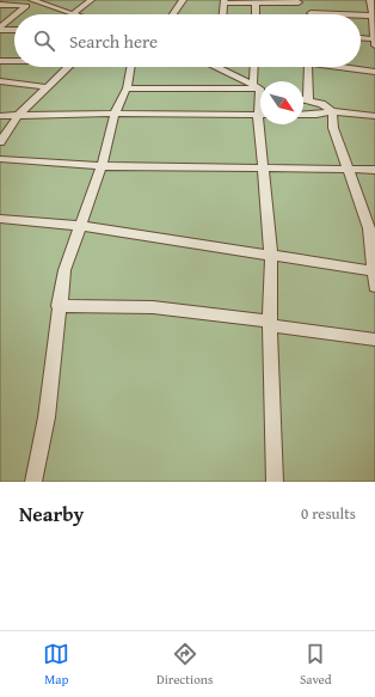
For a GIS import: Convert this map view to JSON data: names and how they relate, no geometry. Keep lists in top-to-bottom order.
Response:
{
  "north": "bottom right",
  "page": {
    "search": "Search here",
    "heading": ["Nearby", "0 results"],
    "nav": ["Map", "Directions", "Saved"]
  }
}
